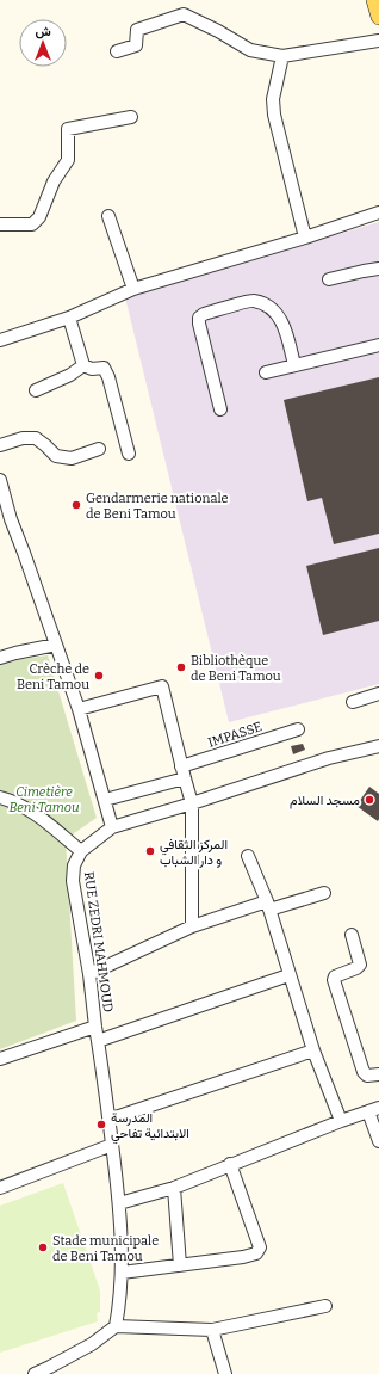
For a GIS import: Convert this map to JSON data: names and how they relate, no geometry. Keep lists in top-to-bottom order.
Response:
{
  "streets": {
    "street": ["IMPASSE", "RUE ZEDRI MAHMOUD"]
  },
  "parks": ["Cimetière Beni Tamou"],
  "places": [
    "Gendarmerie nationale de Beni Tamou",
    "Bibliothèque de Beni Tamou",
    "Crèche de Beni Tamou",
    "مسجد السلام",
    "المركز الثقافي و دار الشباب",
    "المدرسة الابتدائية تفاحي",
    "Stade municipale de Beni Tamou"
  ],
  "north": "top"
}
